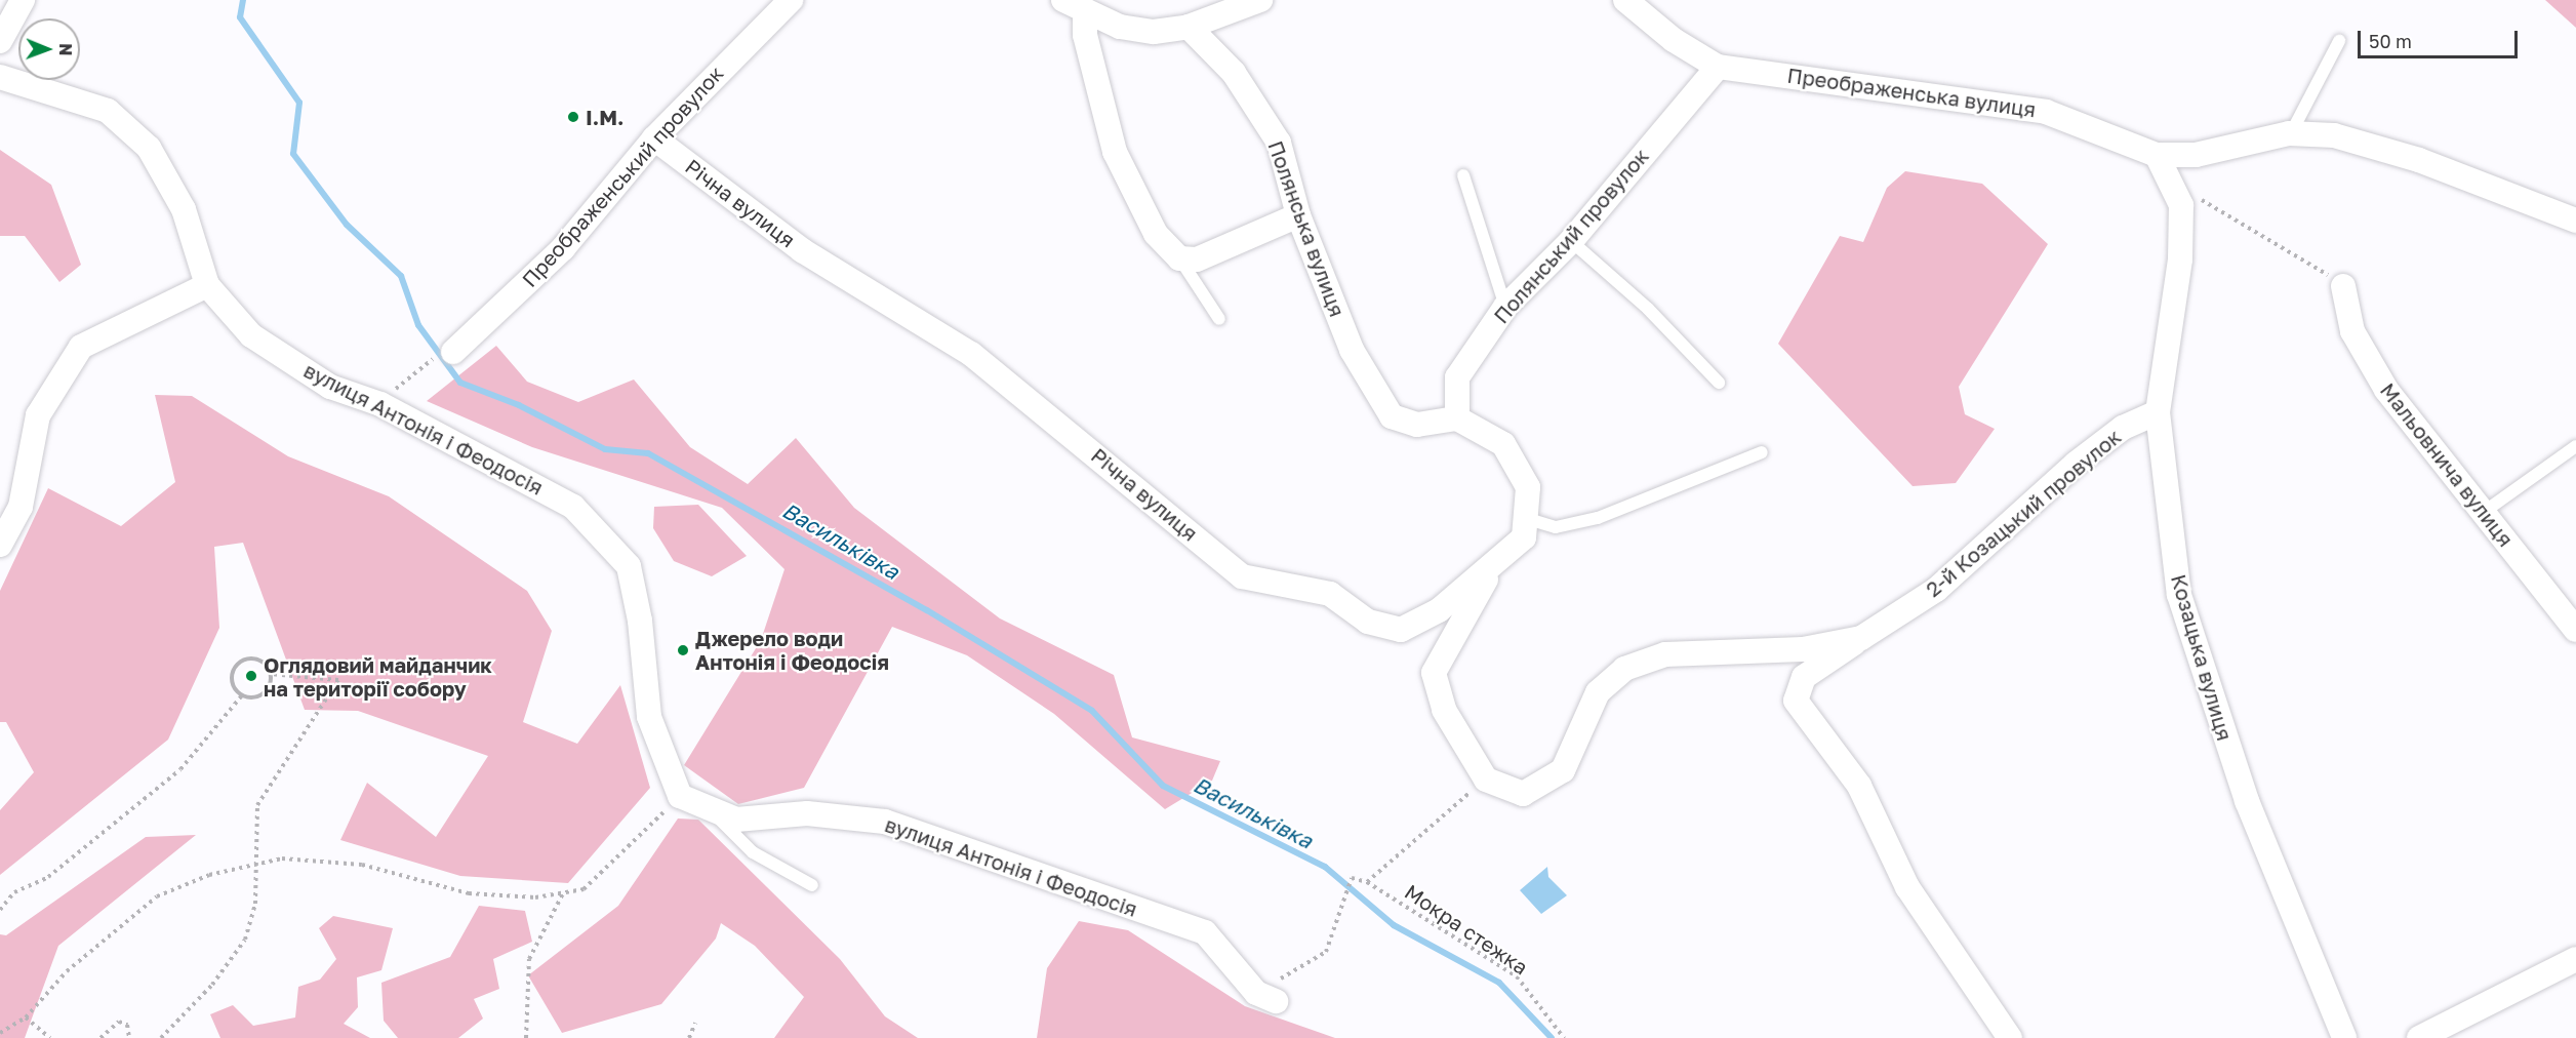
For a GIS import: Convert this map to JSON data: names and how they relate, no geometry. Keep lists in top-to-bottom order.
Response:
{
  "streets": {
    "street": [
      "Преображенська вулиця",
      "Преображенський провулок",
      "Річна вулиця",
      "Полянська вулиця",
      "Полянський провулок",
      "вулиця Антонія і Феодосія",
      "Мальовнича вулиця",
      "2-й Козацький провулок",
      "Козацька вулиця"
    ],
    "path": ["Мокра стежка"]
  },
  "crossings": [
    ["Преображенська вулиця", "Полянський провулок"],
    ["Преображенський провулок", "Річна вулиця"],
    ["Річна вулиця", "Полянська вулиця"],
    ["Річна вулиця", "Полянський провулок"],
    ["Полянська вулиця", "Полянський провулок"],
    ["2-й Козацький провулок", "Козацька вулиця"]
  ],
  "water": ["Васильківка"],
  "places": ["І.М.", "Джерело води Антонія і Феодосія", "Оглядовий майданчик на території собору"],
  "scale_bar": "50 m",
  "north": "right"
}
